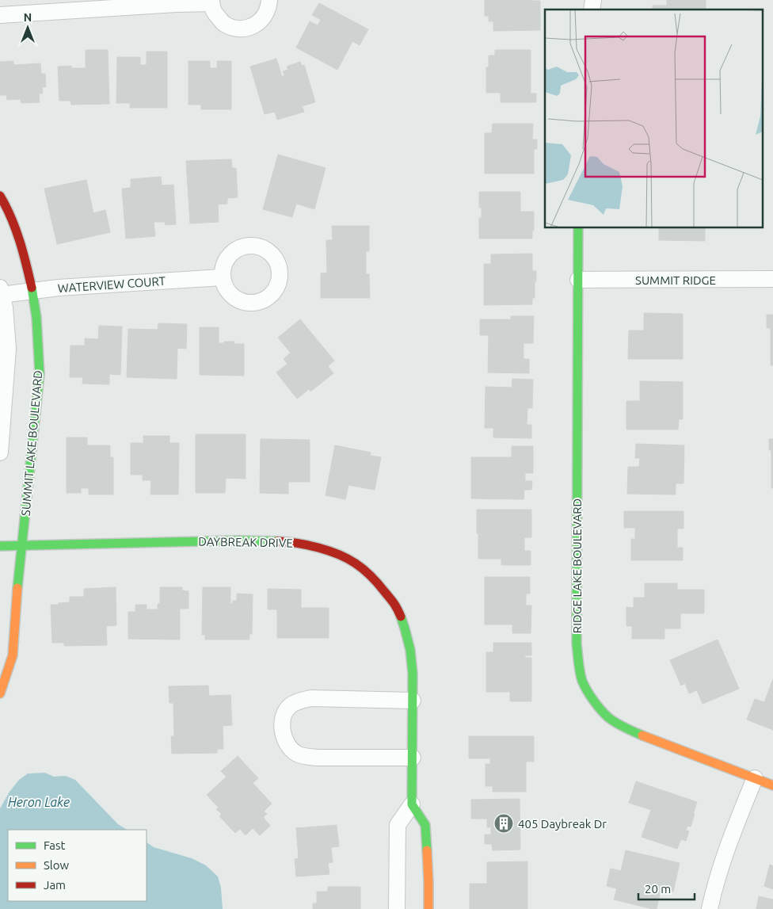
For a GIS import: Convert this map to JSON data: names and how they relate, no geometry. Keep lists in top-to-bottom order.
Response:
{
  "streets": {
    "street": [
      "SUMMIT RIDGE",
      "WATERVIEW COURT",
      "SUMMIT LAKE BOULEVARD",
      "DAYBREAK DRIVE",
      "RIDGE LAKE BOULEVARD"
    ]
  },
  "crossings": [
    ["SUMMIT RIDGE", "RIDGE LAKE BOULEVARD"],
    ["WATERVIEW COURT", "SUMMIT LAKE BOULEVARD"],
    ["SUMMIT LAKE BOULEVARD", "DAYBREAK DRIVE"]
  ],
  "water": ["Heron Lake"],
  "places": {
    "building": ["405 Daybreak Dr"]
  },
  "legend": ["Fast", "Slow", "Jam"],
  "scale_bar": "20 m",
  "north": "top"
}
